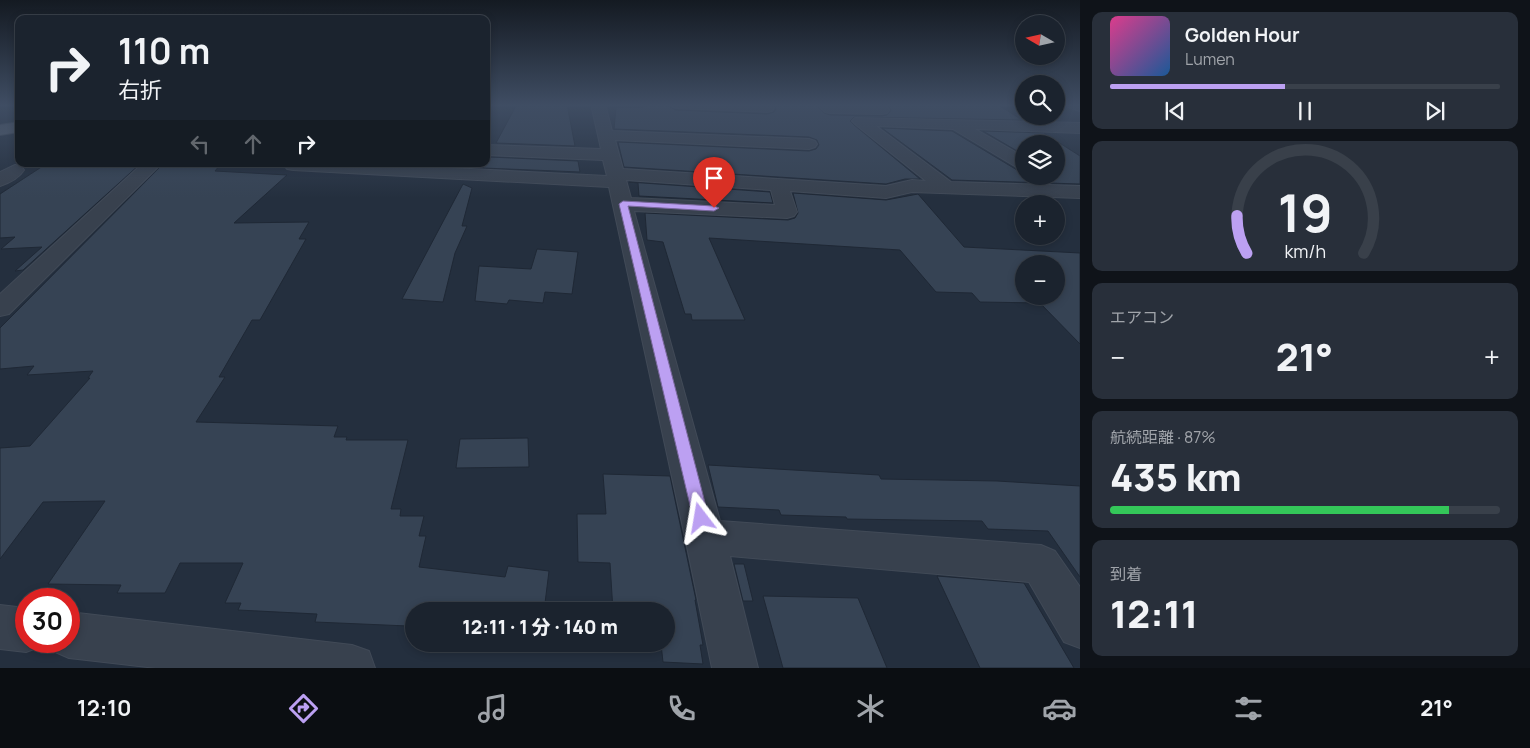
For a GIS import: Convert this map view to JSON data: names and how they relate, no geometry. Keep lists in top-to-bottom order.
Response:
{
  "north": "left",
  "page": {
    "map_buttons": ["+", "−"],
    "turn": ["110 m", "右折"],
    "song": ["Golden Hour", "Lumen"],
    "tile": [
      "エアコン",
      ["航続距離 · 87%", "435 km"],
      ["到着", "12:11"]
    ],
    "heat": ["−", "21°", "+"],
    "limit": "30",
    "trip": "12:11 · 1 分 · 140 m",
    "tabs": ["12:10", "21°"],
    "gauge": ["19", "km/h"]
  }
}
